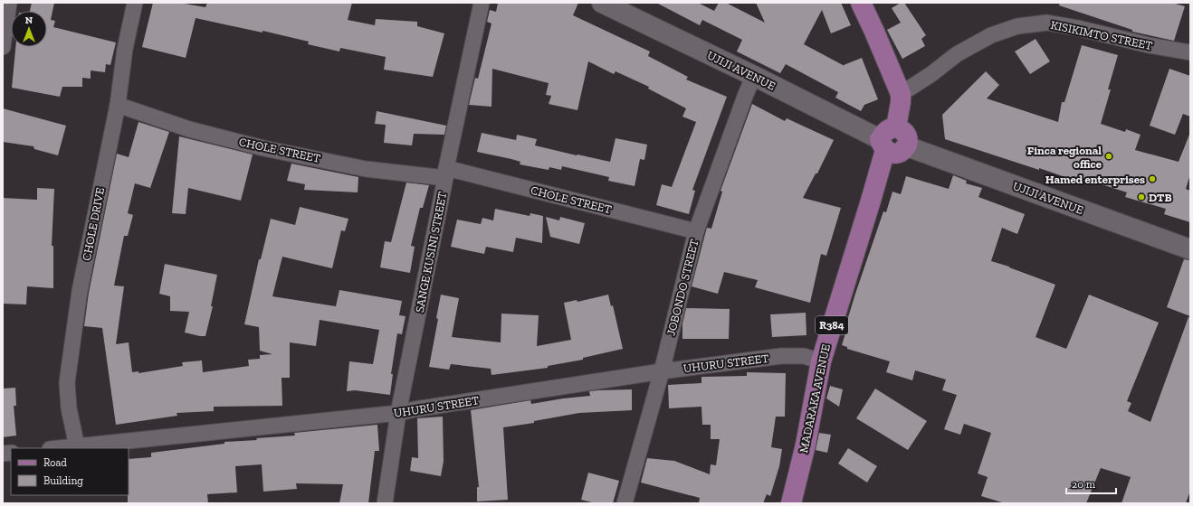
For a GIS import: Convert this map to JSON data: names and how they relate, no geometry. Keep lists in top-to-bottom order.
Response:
{
  "streets": {
    "main road": ["UJIJI AVENUE", "R384", "MADARAKA AVENUE"],
    "street": [
      "KISIKIMTO STREET",
      "CHOLE STREET",
      "CHOLE DRIVE",
      "SANGE KUSINI STREET",
      "JOBONDO STREET",
      "UHURU STREET"
    ]
  },
  "crossings": [
    ["UJIJI AVENUE", "JOBONDO STREET"],
    ["UJIJI AVENUE", "MADARAKA AVENUE"],
    ["CHOLE STREET", "CHOLE DRIVE"],
    ["CHOLE STREET", "SANGE KUSINI STREET"],
    ["CHOLE STREET", "JOBONDO STREET"],
    ["CHOLE DRIVE", "UHURU STREET"],
    ["SANGE KUSINI STREET", "UHURU STREET"],
    ["JOBONDO STREET", "UHURU STREET"],
    ["UHURU STREET", "MADARAKA AVENUE"]
  ],
  "places": ["Finca regional office", "Hamed enterprises", "DTB"],
  "legend": ["Road", "Building"],
  "scale_bar": "20 m",
  "north": "top"
}
